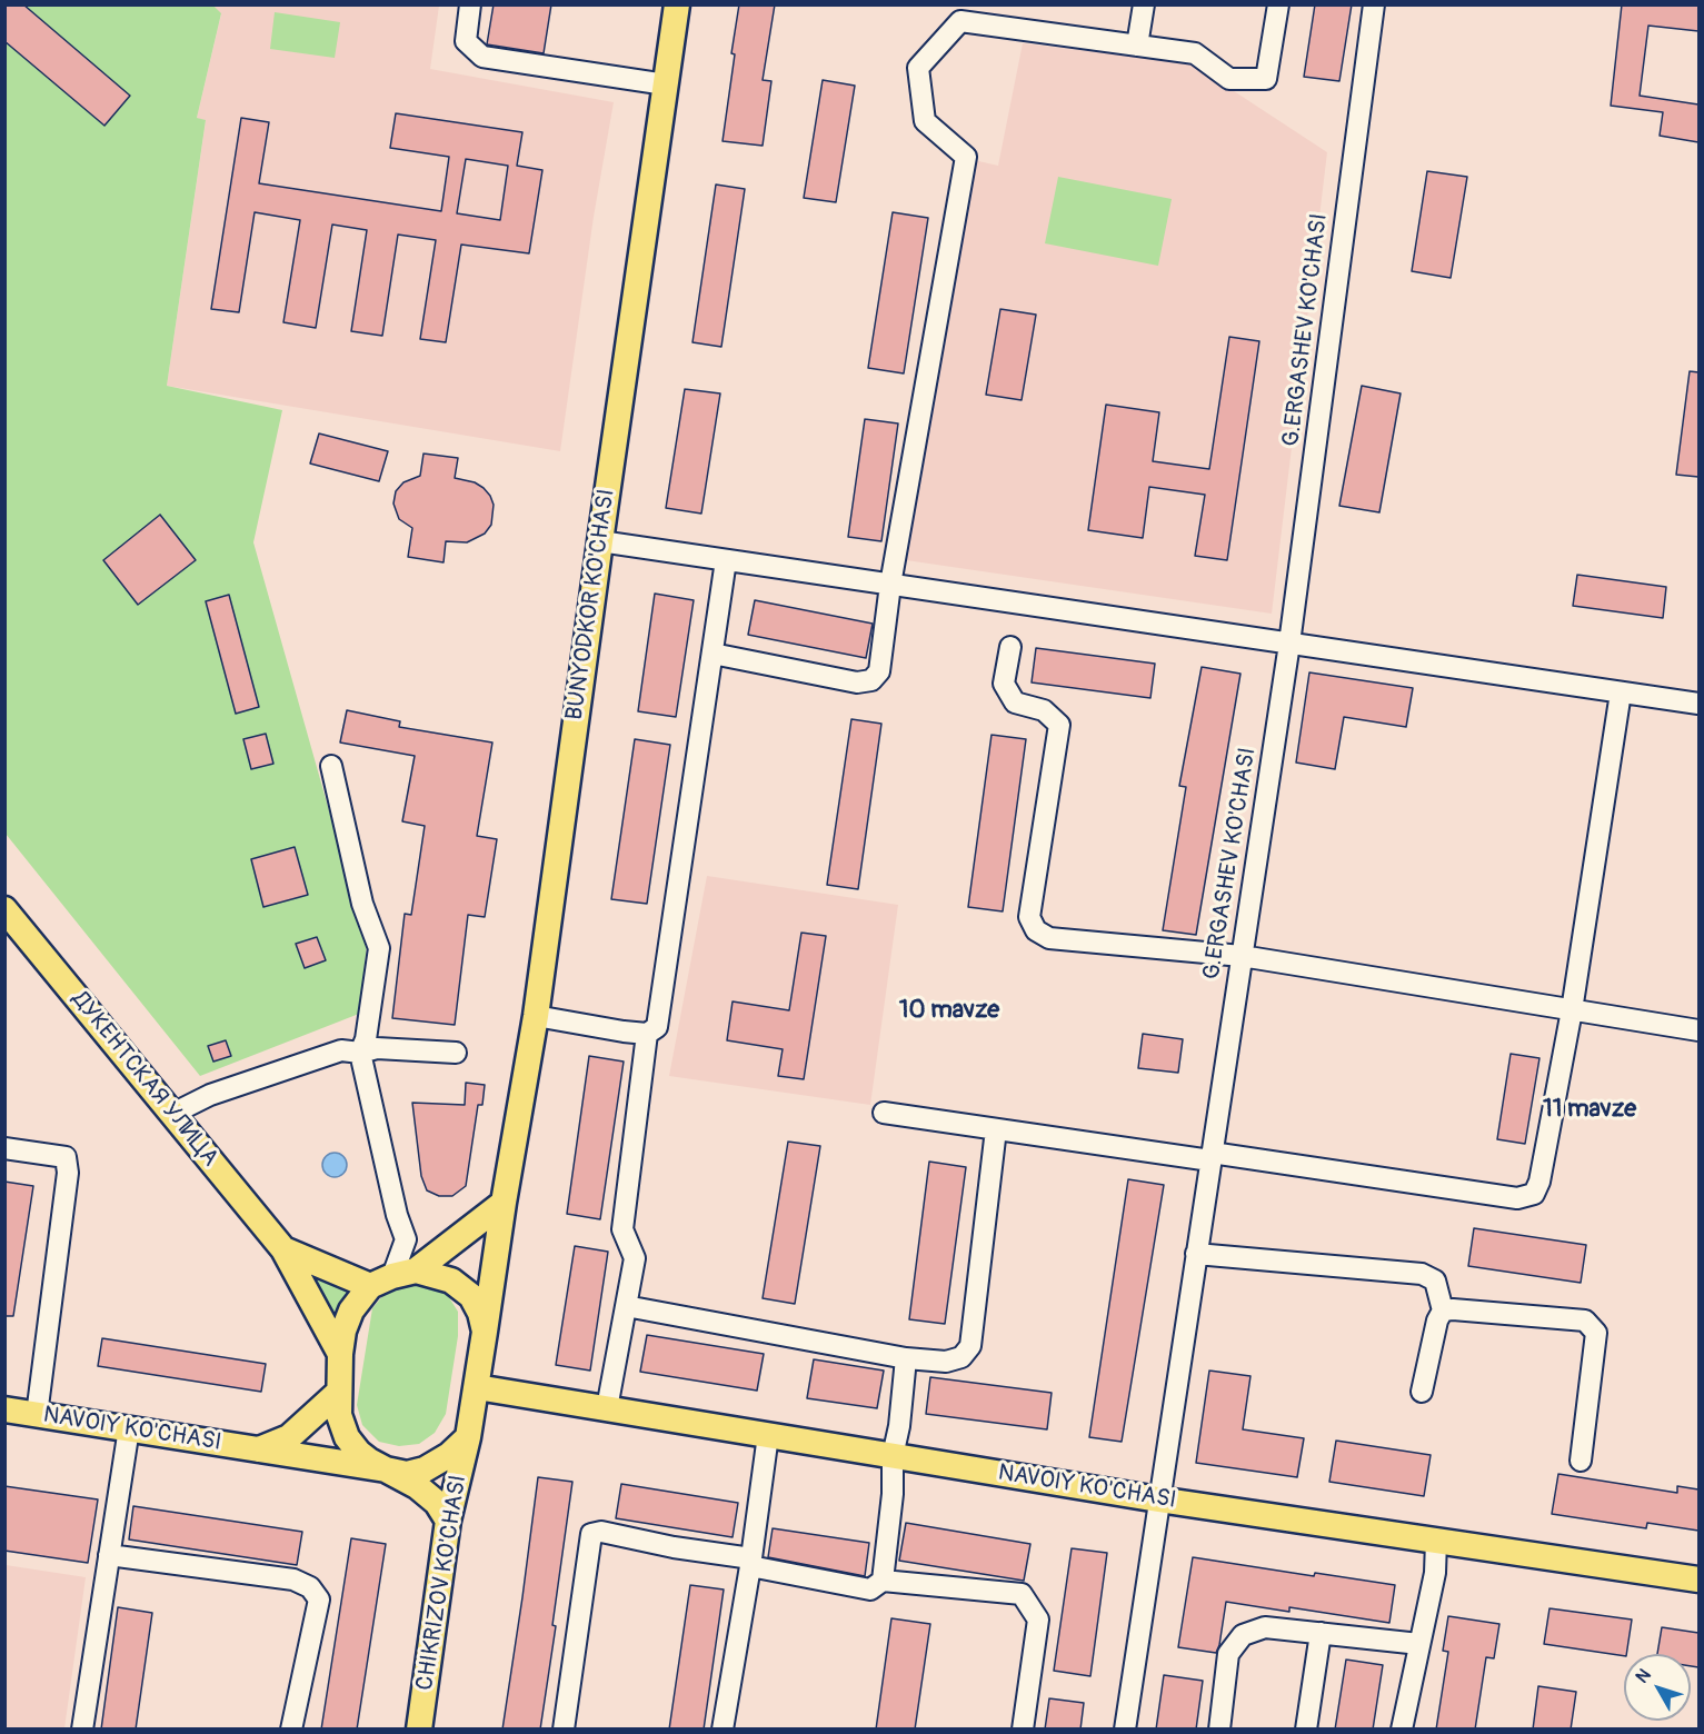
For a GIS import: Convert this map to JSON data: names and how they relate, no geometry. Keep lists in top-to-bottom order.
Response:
{
  "streets": {
    "main road": [
      "BUNYODKOR KO'CHASI",
      "ДУКЕНТСКАЯ УЛИЦА",
      "NAVOIY KO'CHASI",
      "CHIKRIZOV KO'CHASI"
    ],
    "street": ["G.ERGASHEV KO'CHASI"]
  },
  "crossings": [
    ["G.ERGASHEV KO'CHASI", "NAVOIY KO'CHASI"],
    ["ДУКЕНТСКАЯ УЛИЦА", "NAVOIY KO'CHASI"],
    ["ДУКЕНТСКАЯ УЛИЦА", "CHIKRIZOV KO'CHASI"],
    ["NAVOIY KO'CHASI", "CHIKRIZOV KO'CHASI"]
  ],
  "districts": ["10 mavze", "11 mavze"],
  "north": "top left"
}
